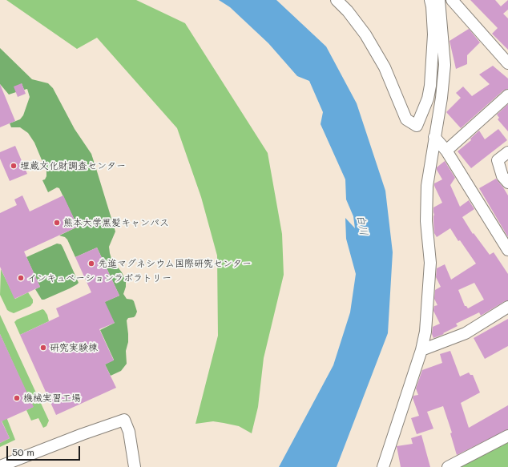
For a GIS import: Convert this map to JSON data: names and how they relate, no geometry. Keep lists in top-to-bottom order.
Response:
{
  "water": ["白川"],
  "places": [
    "埋蔵文化財調査センター",
    "熊本大学黒髪キャンパス",
    "先進マグネシウム国際研究センター",
    "インキュベーションラボラトリー",
    "研究実験棟",
    "機械実習工場"
  ],
  "scale_bar": "50 m"
}
